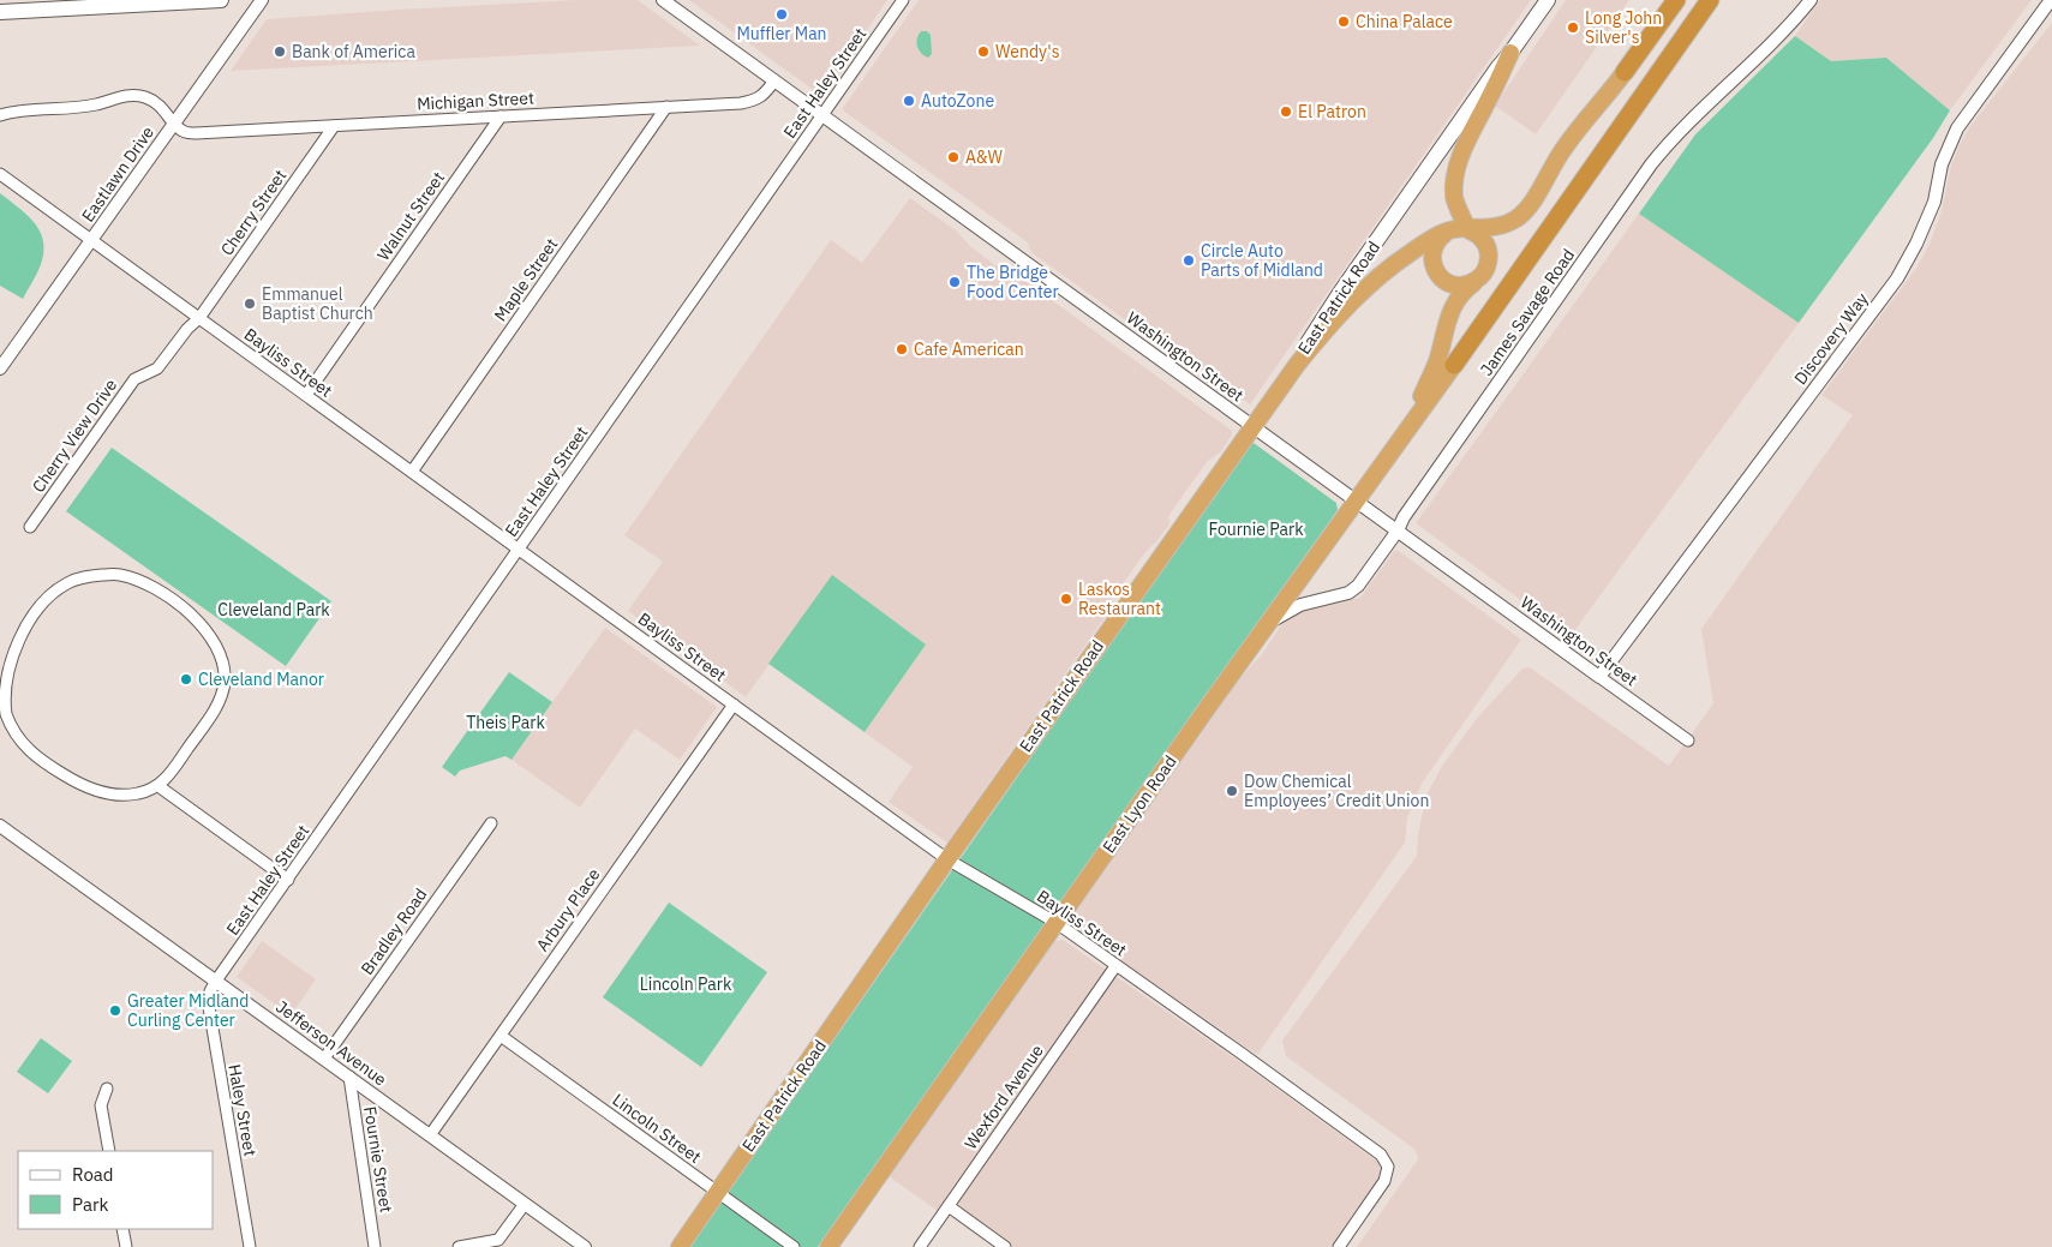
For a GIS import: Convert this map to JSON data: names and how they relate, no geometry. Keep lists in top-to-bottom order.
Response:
{
  "streets": {
    "highway": ["East Patrick Road", "East Lyon Road"],
    "street": [
      "East Haley Street",
      "Michigan Street",
      "Eastlawn Drive",
      "Cherry Street",
      "Walnut Street",
      "Maple Street",
      "James Savage Road",
      "Discovery Way",
      "Washington Street",
      "Bayliss Street",
      "Cherry View Drive",
      "Arbury Place",
      "Bradley Road",
      "Jefferson Avenue",
      "Wexford Avenue",
      "Haley Street",
      "Lincoln Street",
      "Fournie Street"
    ]
  },
  "crossings": [
    ["East Haley Street", "Washington Street"],
    ["East Haley Street", "Bayliss Street"],
    ["East Haley Street", "Jefferson Avenue"],
    ["East Haley Street", "Haley Street"],
    ["Michigan Street", "Eastlawn Drive"],
    ["Michigan Street", "Cherry Street"],
    ["Michigan Street", "Walnut Street"],
    ["Michigan Street", "Maple Street"],
    ["Michigan Street", "Washington Street"],
    ["Eastlawn Drive", "Bayliss Street"],
    ["Cherry Street", "Bayliss Street"],
    ["Cherry Street", "Cherry View Drive"],
    ["Walnut Street", "Bayliss Street"],
    ["Maple Street", "Bayliss Street"],
    ["East Patrick Road", "Washington Street"],
    ["East Patrick Road", "Bayliss Street"],
    ["East Patrick Road", "Lincoln Street"],
    ["James Savage Road", "Washington Street"],
    ["James Savage Road", "East Lyon Road"],
    ["Discovery Way", "Washington Street"],
    ["Washington Street", "East Lyon Road"],
    ["Bayliss Street", "Cherry View Drive"],
    ["Bayliss Street", "East Lyon Road"],
    ["Bayliss Street", "Arbury Place"],
    ["Bayliss Street", "Wexford Avenue"],
    ["Arbury Place", "Jefferson Avenue"],
    ["Arbury Place", "Lincoln Street"],
    ["Bradley Road", "Jefferson Avenue"],
    ["Jefferson Avenue", "Haley Street"],
    ["Jefferson Avenue", "Fournie Street"]
  ],
  "parks": [
    "Fournie Park",
    "Cleveland Park",
    "Theis Park",
    "Lincoln Park"
  ],
  "places": [
    "Muffler Man",
    "China Palace",
    "Long John Silver's",
    "Bank of America",
    "Wendy's",
    "AutoZone",
    "El Patron",
    "A&W",
    "Circle Auto Parts of Midland",
    "The Bridge Food Center",
    "Emmanuel Baptist Church",
    "Cafe American",
    "Laskos Restaurant",
    "Cleveland Manor",
    "Dow Chemical Employees’ Credit Union",
    "Greater Midland Curling Center"
  ],
  "legend": ["Road", "Park"]
}
